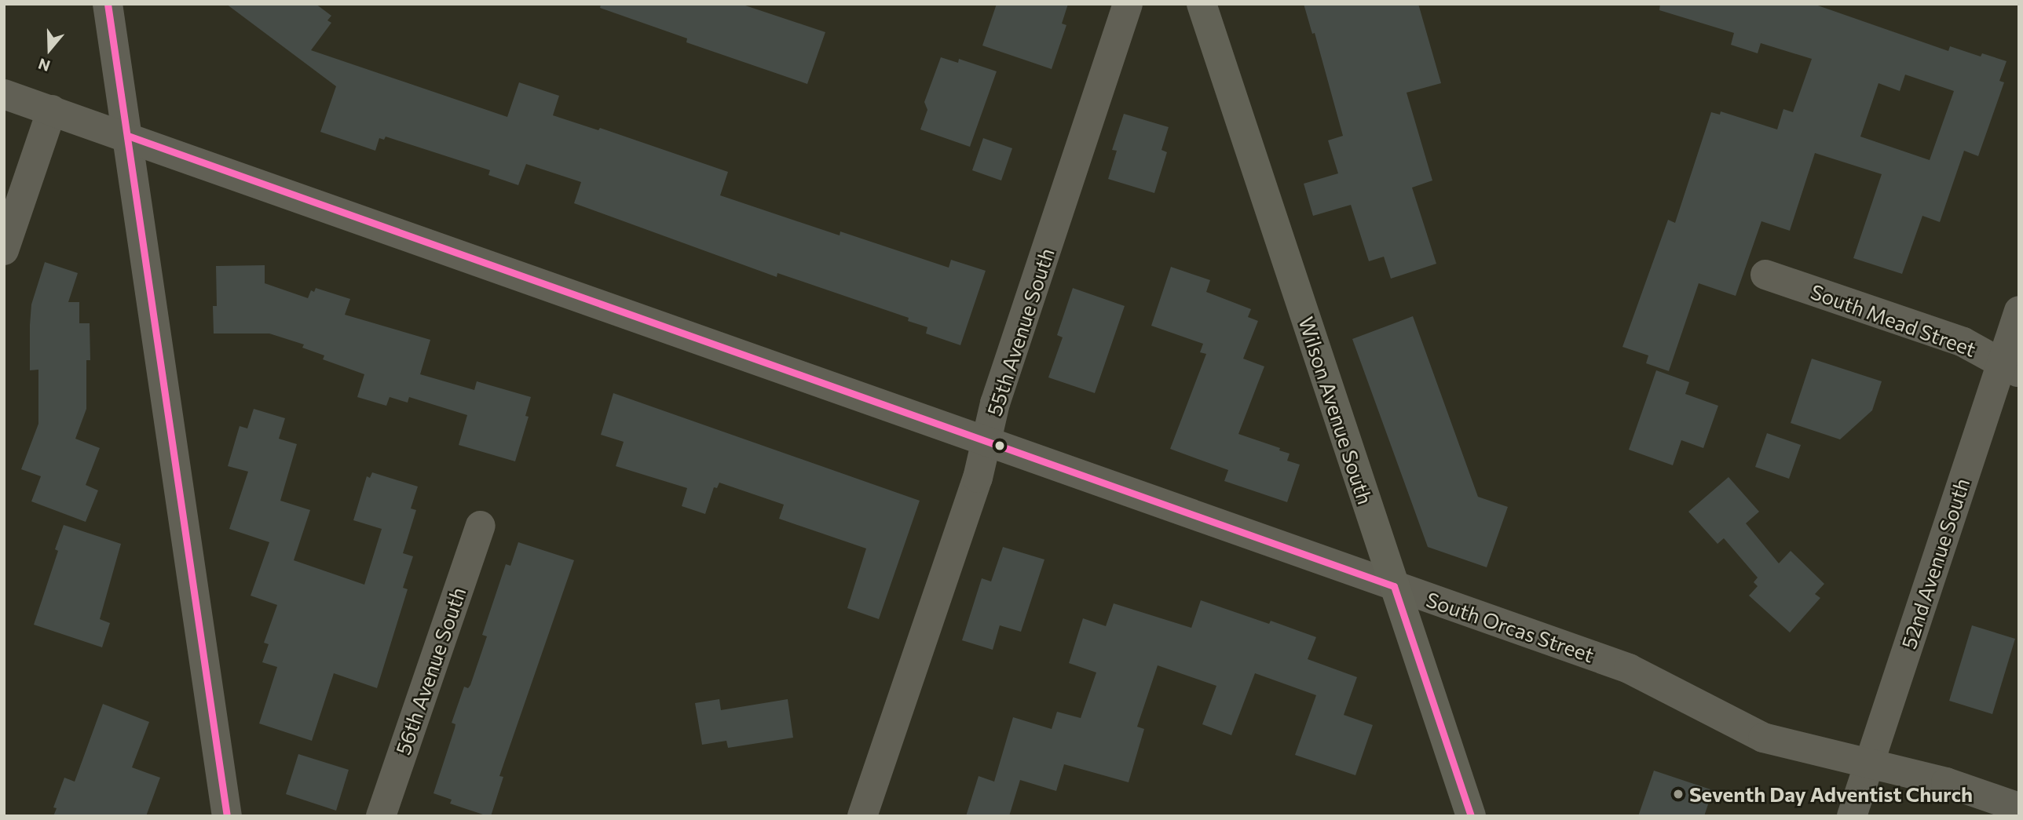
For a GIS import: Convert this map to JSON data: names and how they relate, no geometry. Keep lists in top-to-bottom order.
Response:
{
  "streets": {
    "main road": ["Wilson Avenue South"],
    "street": [
      "South Mead Street",
      "55th Avenue South",
      "52nd Avenue South",
      "South Orcas Street",
      "56th Avenue South"
    ]
  },
  "crossings": [
    ["South Mead Street", "52nd Avenue South"],
    ["55th Avenue South", "South Orcas Street"],
    ["Wilson Avenue South", "South Orcas Street"],
    ["52nd Avenue South", "South Orcas Street"]
  ],
  "places": ["Seventh Day Adventist Church"],
  "north": "bottom"
}
